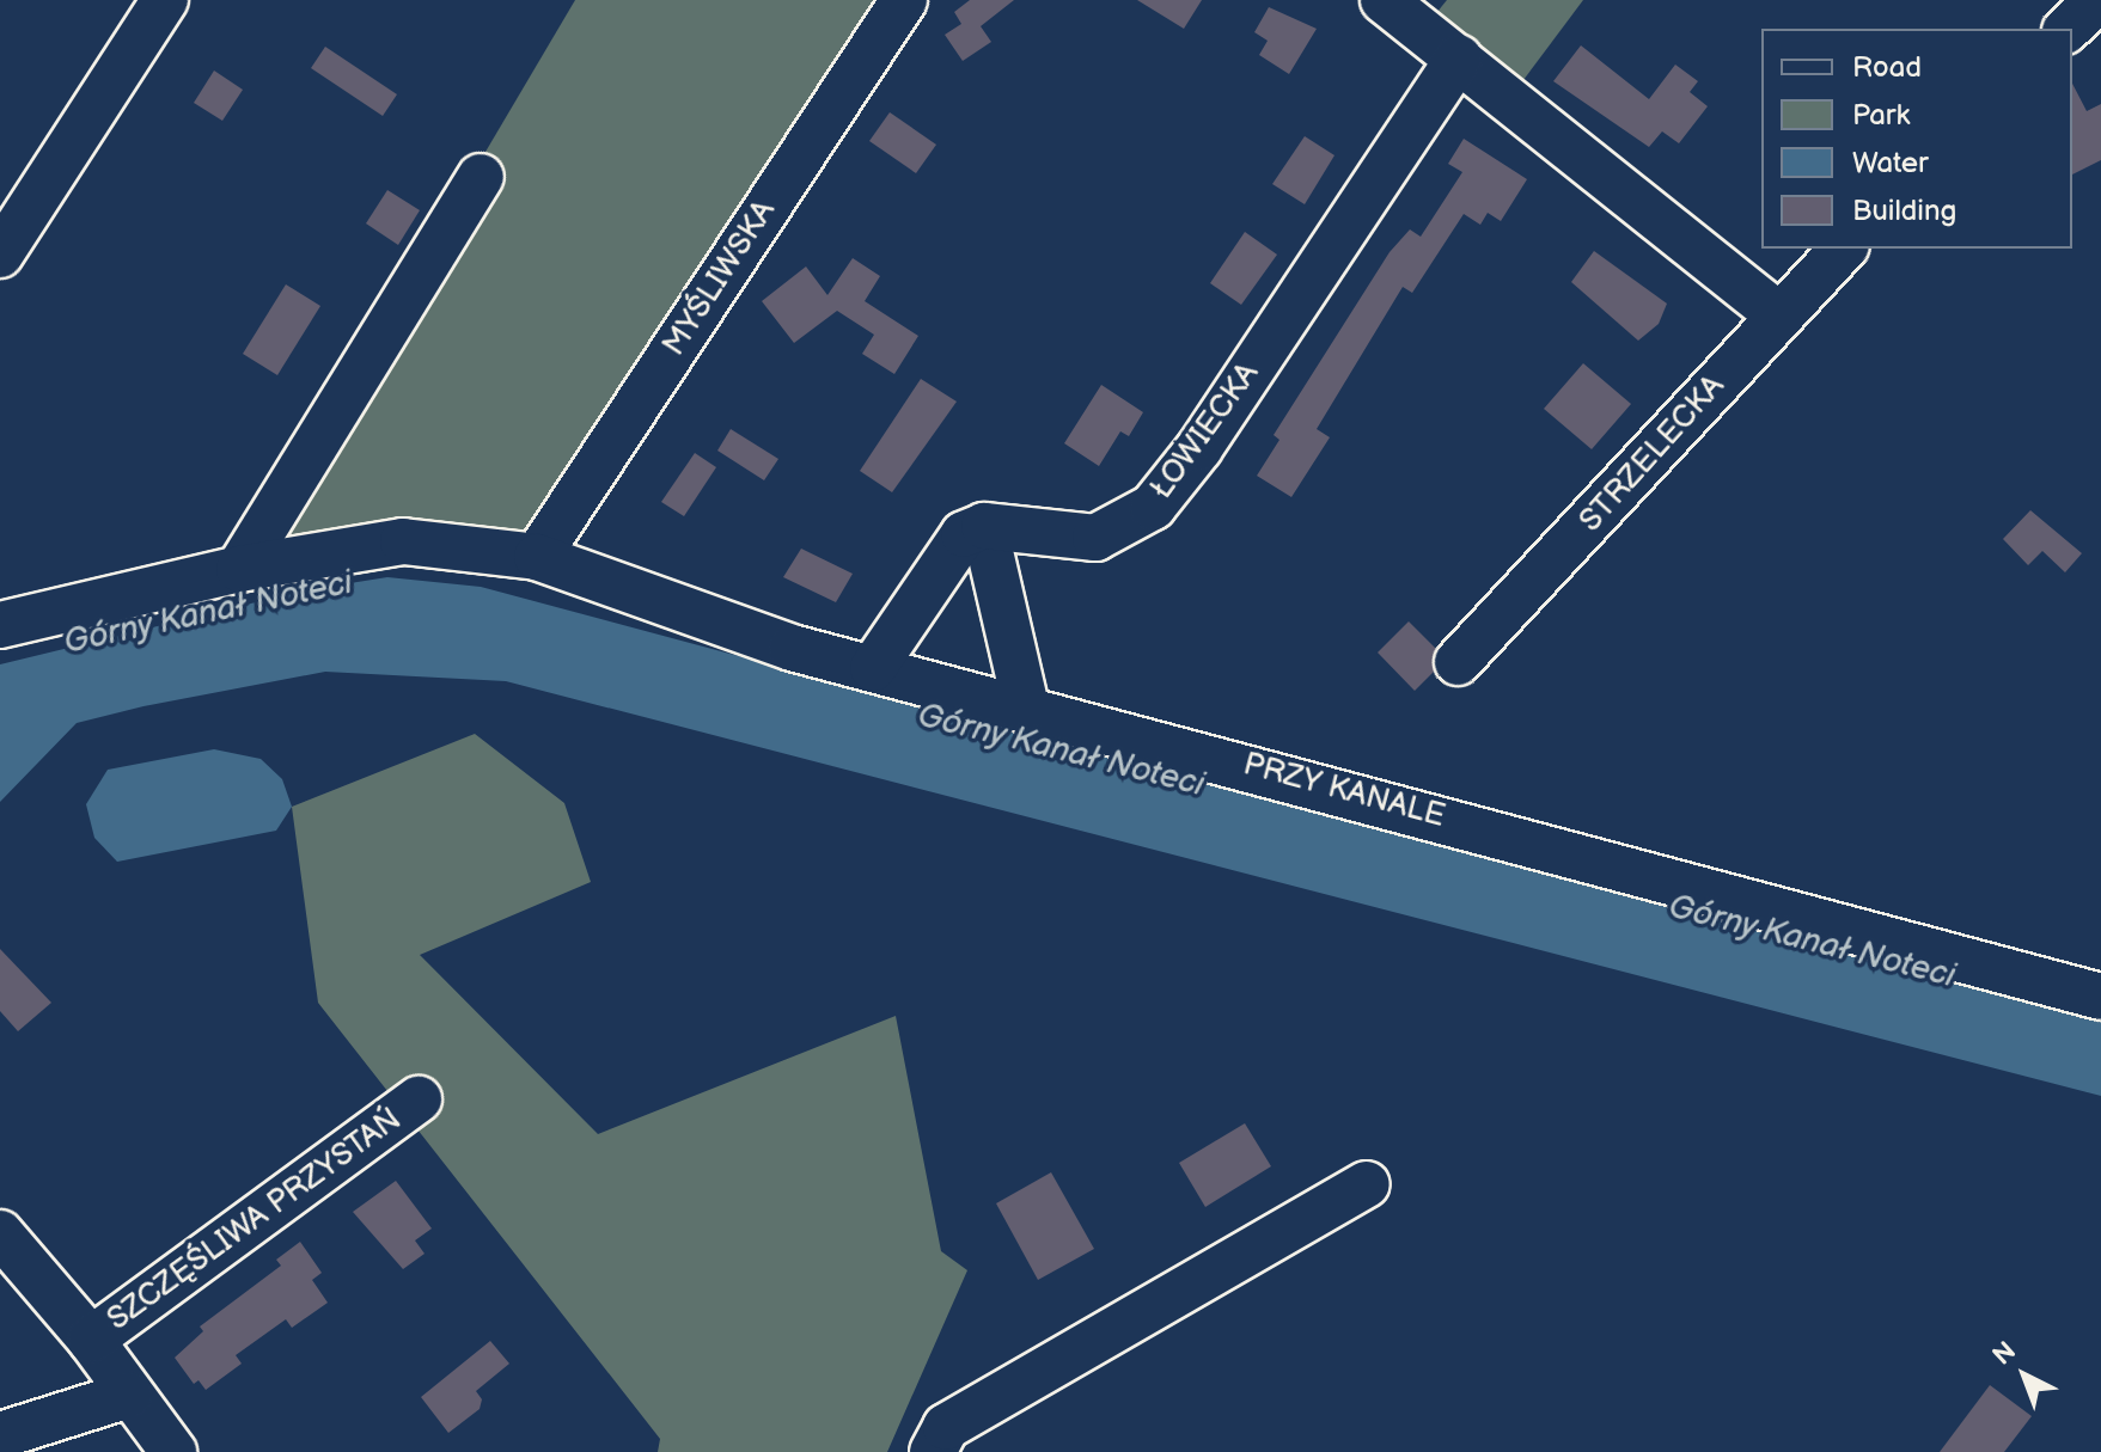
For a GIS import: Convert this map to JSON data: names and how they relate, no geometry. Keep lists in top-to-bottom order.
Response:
{
  "streets": {
    "street": [
      "MYŚLIWSKA",
      "ŁOWIECKA",
      "STRZELECKA",
      "PRZY KANALE",
      "SZCZĘŚLIWA PRZYSTAŃ"
    ]
  },
  "crossings": [
    ["MYŚLIWSKA", "PRZY KANALE"]
  ],
  "water": ["Górny Kanał Noteci"],
  "legend": [
    "Road",
    "Park",
    "Water",
    "Building"
  ],
  "north": "top left"
}
